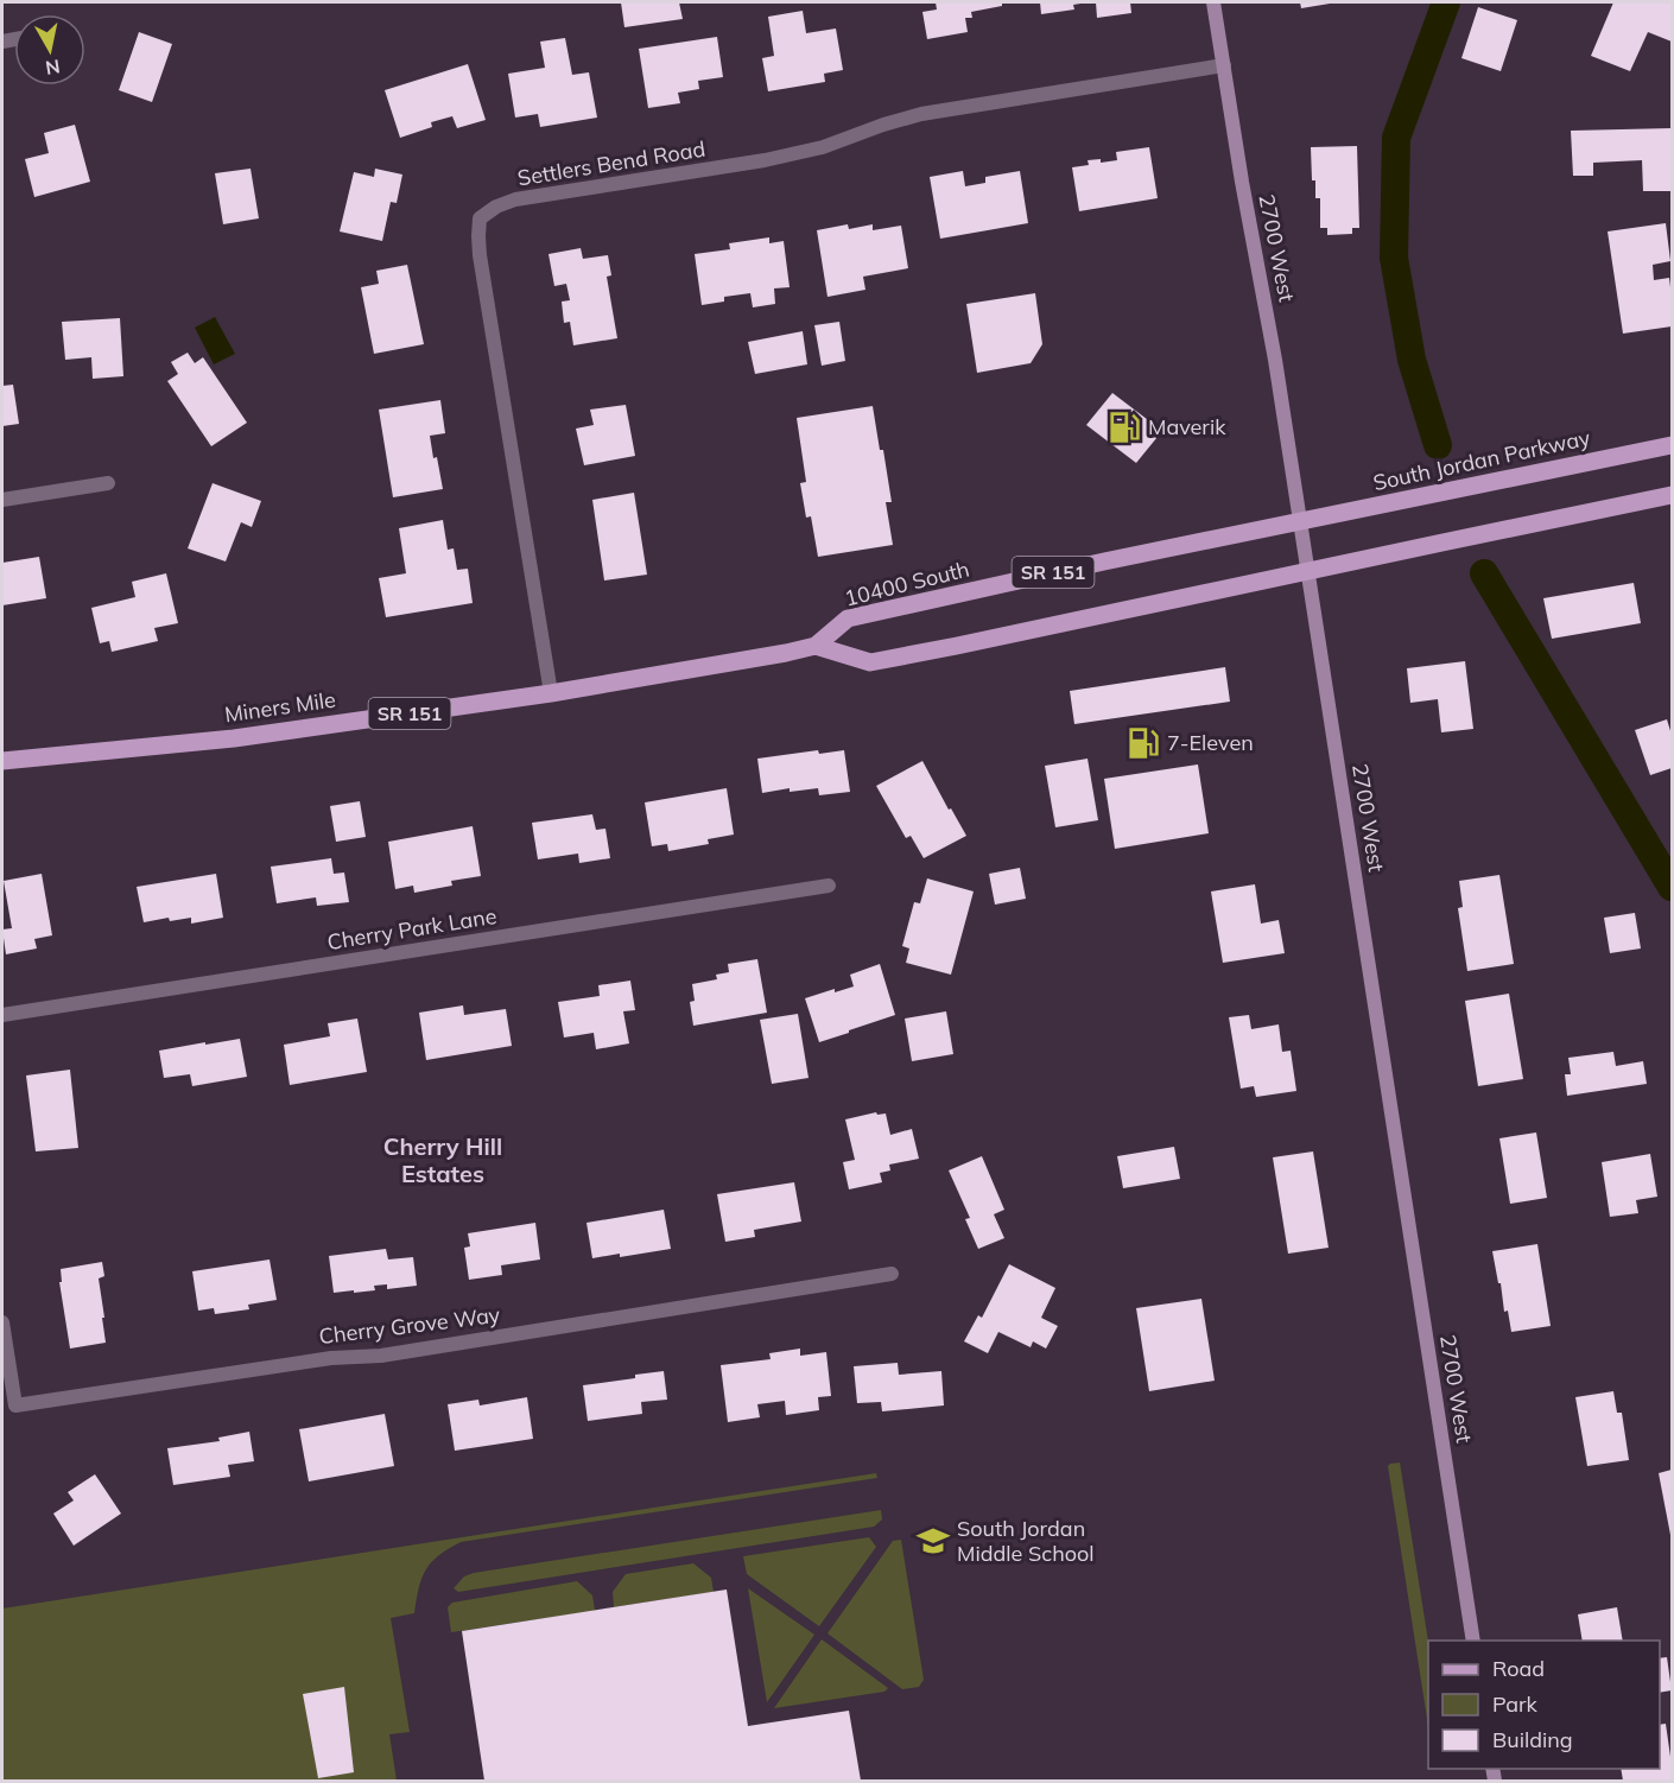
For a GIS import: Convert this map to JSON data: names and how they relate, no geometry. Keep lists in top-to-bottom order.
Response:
{
  "streets": {
    "main road": [
      "2700 West",
      "South Jordan Parkway",
      "SR 151",
      "10400 South",
      "Miners Mile"
    ],
    "street": ["Settlers Bend Road", "Cherry Park Lane", "Cherry Grove Way"]
  },
  "crossings": [
    ["Settlers Bend Road", "2700 West"],
    ["Settlers Bend Road", "Miners Mile"],
    ["2700 West", "South Jordan Parkway"],
    ["2700 West", "SR 151"],
    ["2700 West", "10400 South"],
    ["South Jordan Parkway", "10400 South"],
    ["SR 151", "10400 South"],
    ["SR 151", "Miners Mile"],
    ["10400 South", "Miners Mile"]
  ],
  "districts": ["Cherry Hill Estates"],
  "places": {
    "fuel station": ["Maverik", "7-Eleven"],
    "school or university": ["South Jordan Middle School"]
  },
  "legend": ["Road", "Park", "Building"],
  "north": "bottom"
}
